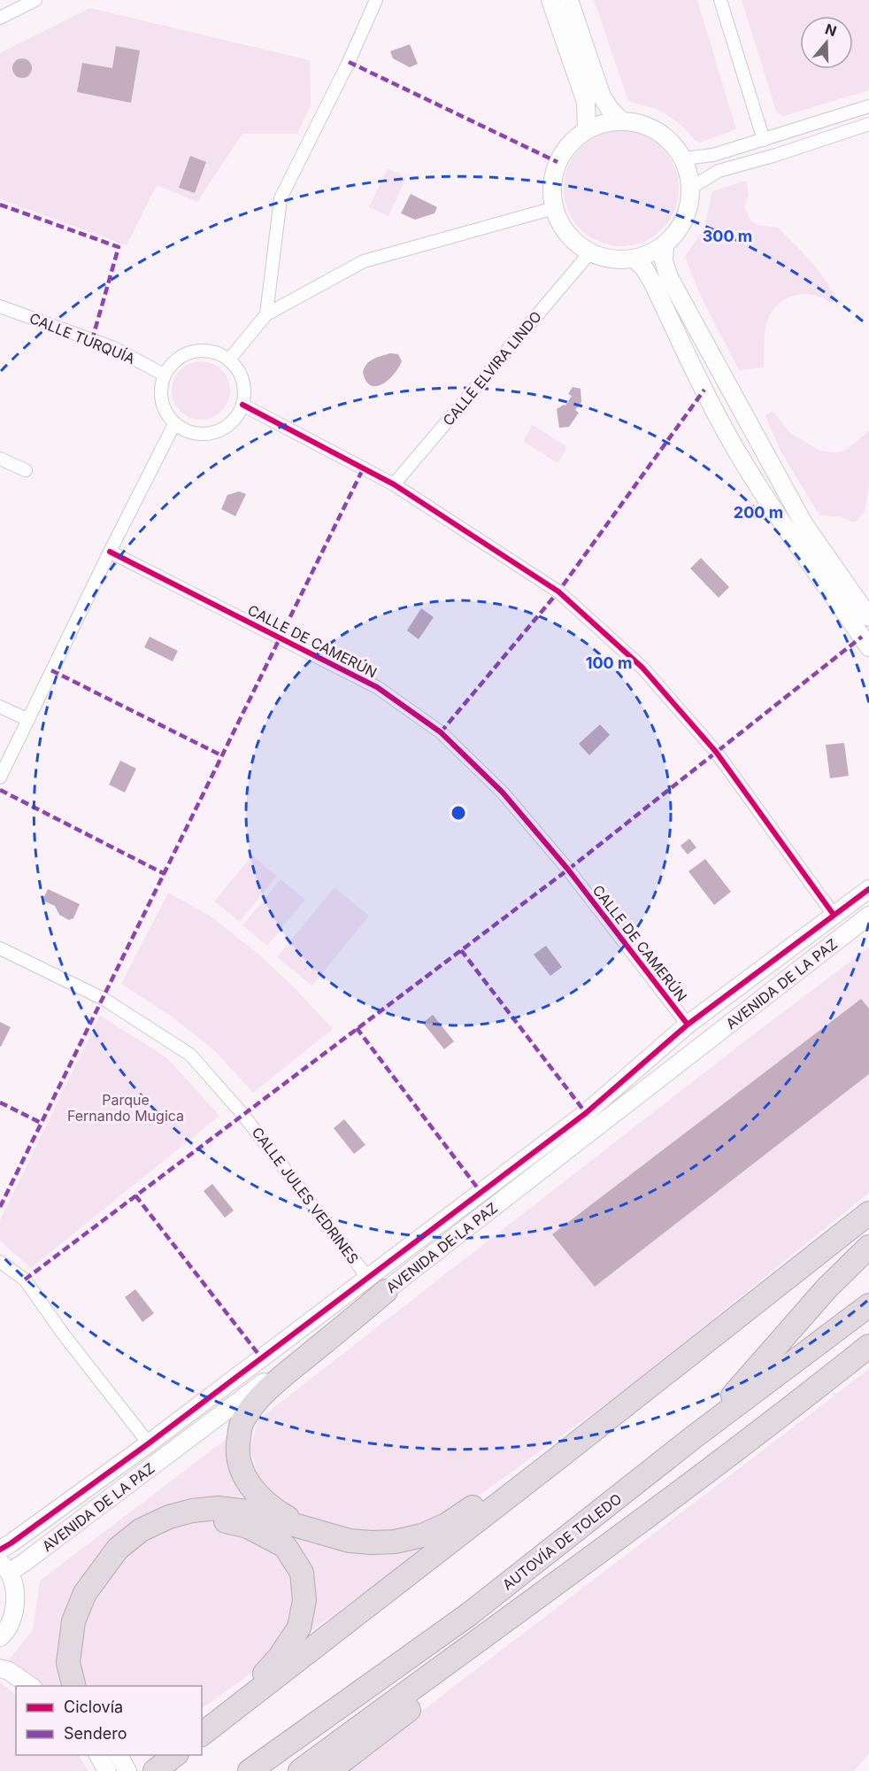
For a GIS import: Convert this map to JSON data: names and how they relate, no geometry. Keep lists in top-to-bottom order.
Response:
{
  "streets": {
    "highway": ["AUTOVÍA DE TOLEDO"],
    "street": [
      "CALLE TURQUÍA",
      "CALLE ELVIRA LINDO",
      "CALLE DE CAMERÚN",
      "AVENIDA DE LA PAZ",
      "CALLE JULES VEDRINES"
    ]
  },
  "parks": ["Parque Fernando Mugica"],
  "legend": ["Ciclovía", "Sendero"],
  "north": "top",
  "rings": ["300 m", "200 m", "100 m"]
}
